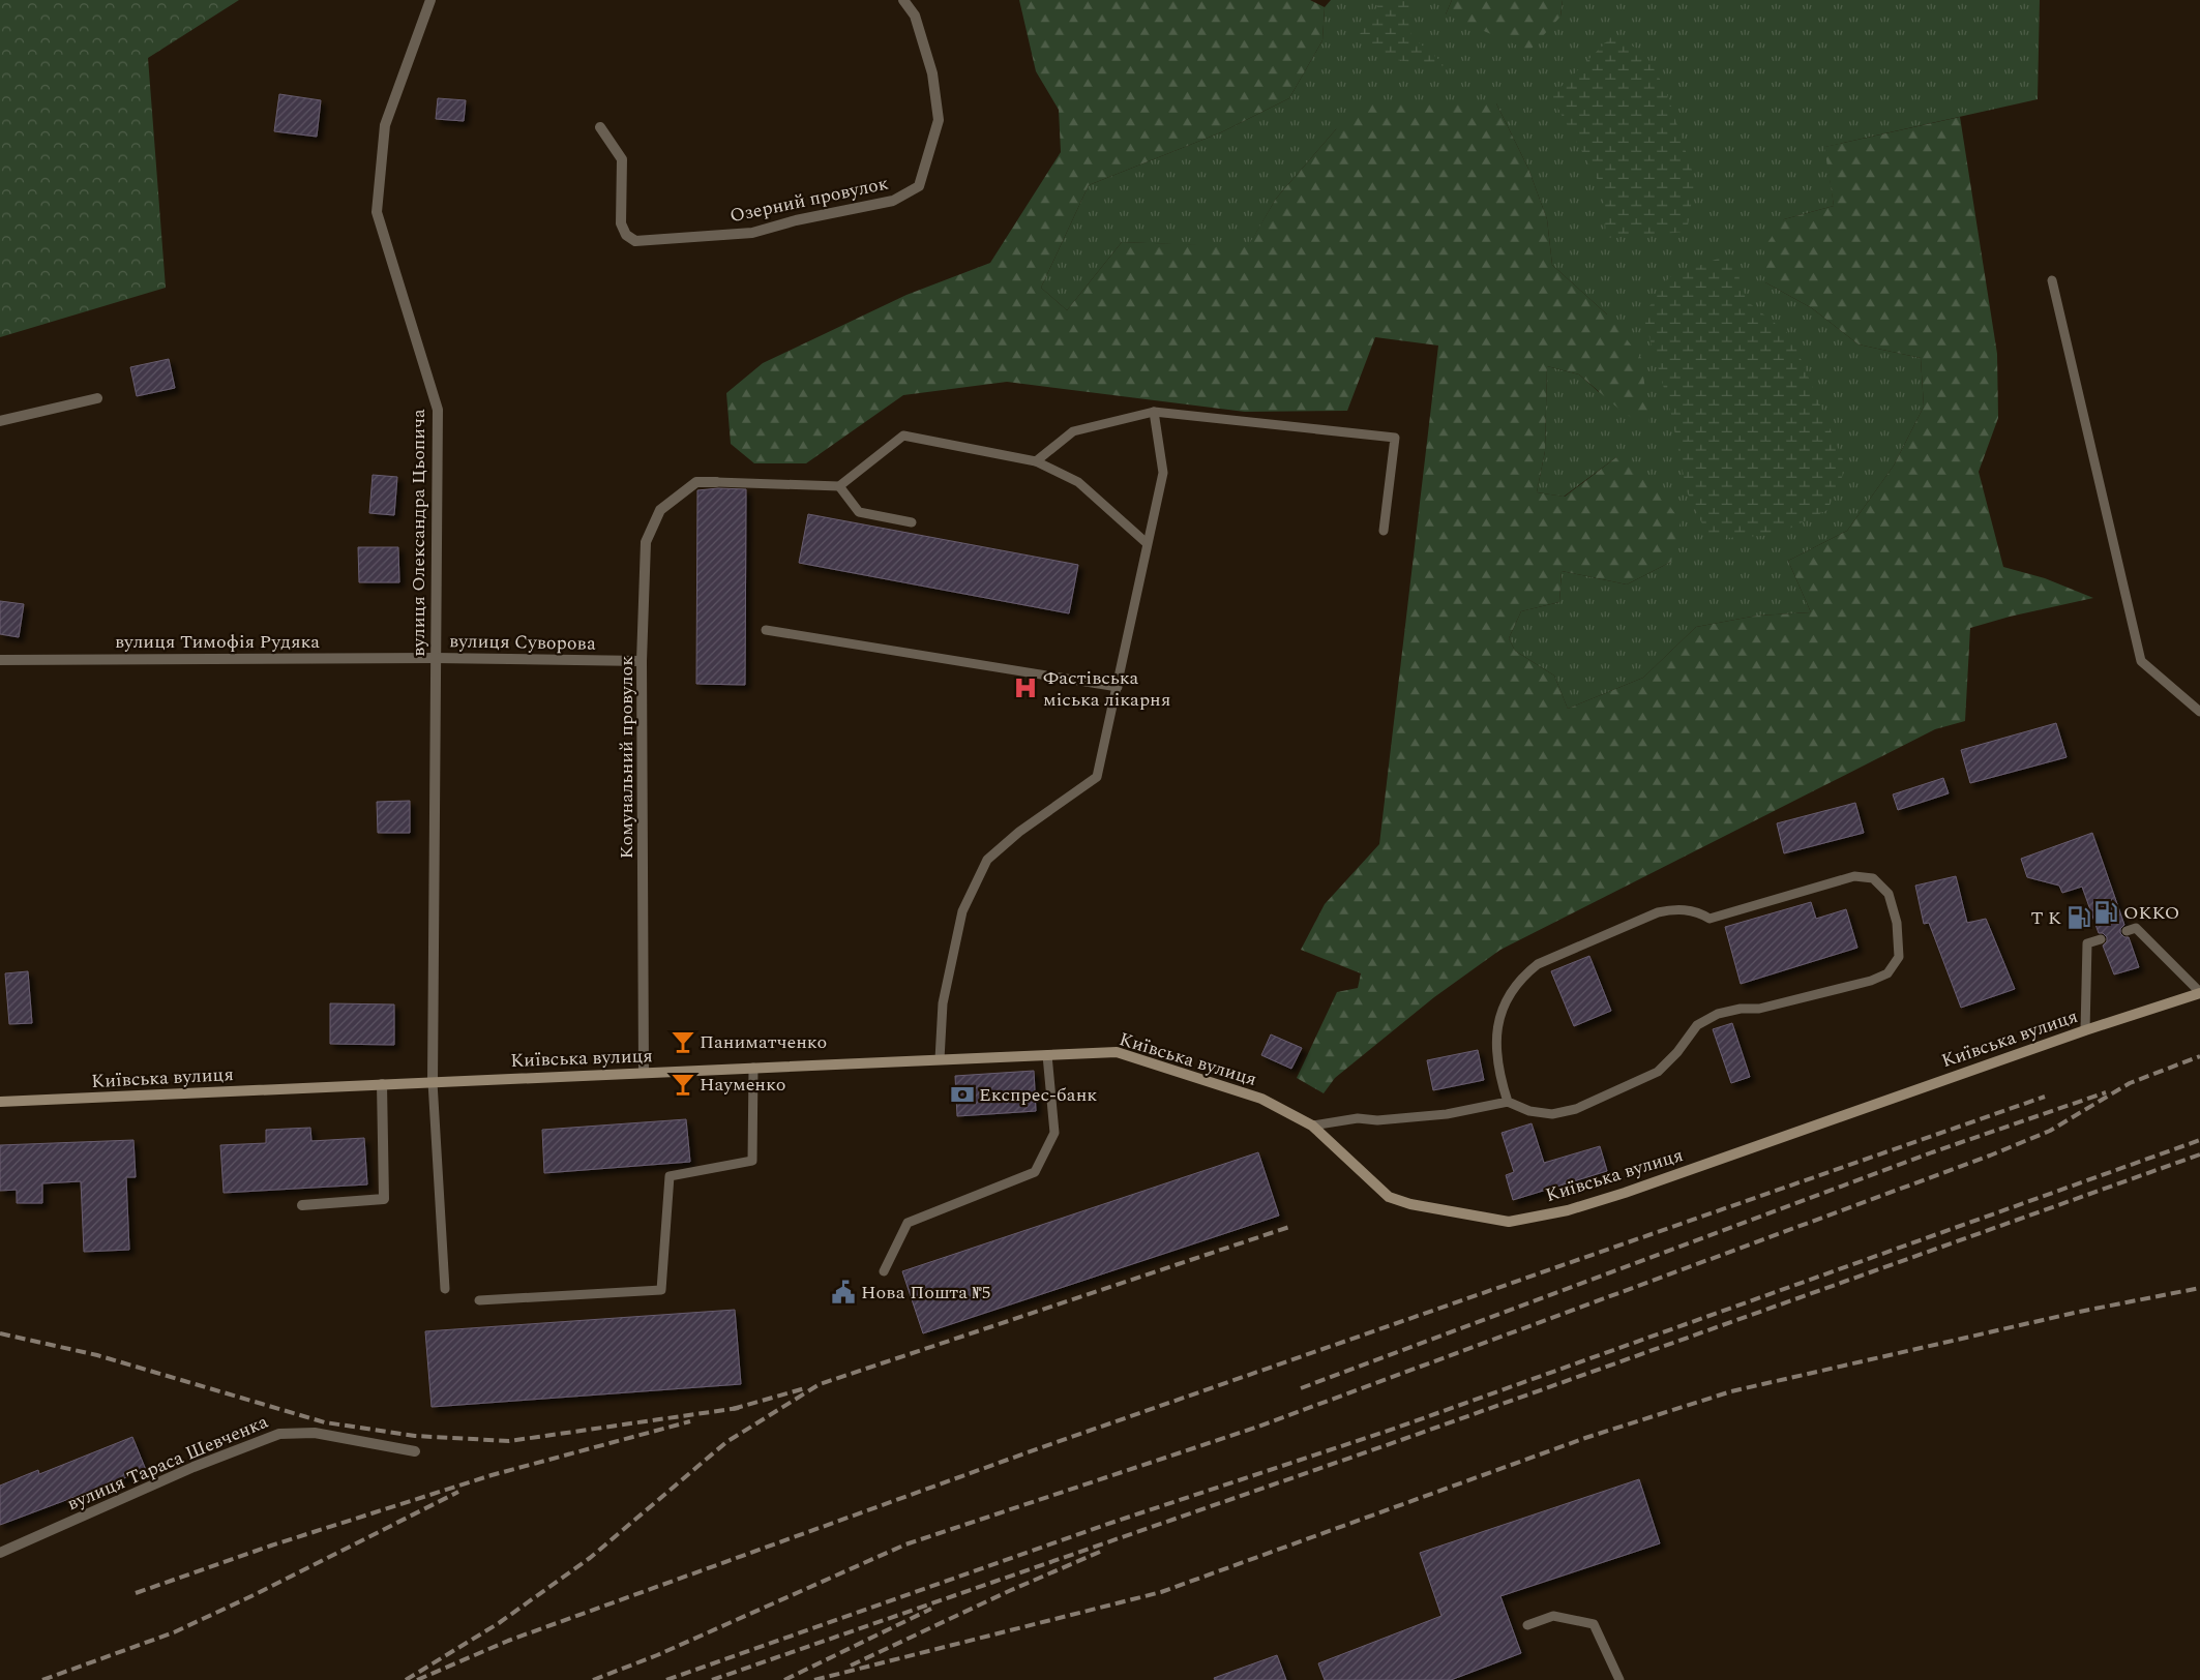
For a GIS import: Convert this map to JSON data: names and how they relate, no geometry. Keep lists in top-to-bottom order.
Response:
{
  "streets": {
    "main road": ["Київська вулиця"],
    "street": [
      "Озерний провулок",
      "вулиця Олександра Цьопича",
      "вулиця Тимофія Рудяка",
      "вулиця Суворова",
      "Комунальний провулок",
      "вулиця Тараса Шевченка"
    ]
  },
  "crossings": [
    ["вулиця Олександра Цьопича", "вулиця Тимофія Рудяка"],
    ["вулиця Олександра Цьопича", "вулиця Суворова"],
    ["вулиця Олександра Цьопича", "Київська вулиця"],
    ["вулиця Тимофія Рудяка", "вулиця Суворова"],
    ["вулиця Суворова", "Комунальний провулок"],
    ["Комунальний провулок", "Київська вулиця"]
  ],
  "places": {
    "hospital": ["Фастівська міська лікарня"],
    "fuel station": ["OKKO", "Т К"],
    "bar": ["Паниматченко", "Науменко"],
    "bank": ["Експрес-банк"],
    "public building": ["Нова Пошта №5"]
  }
}
